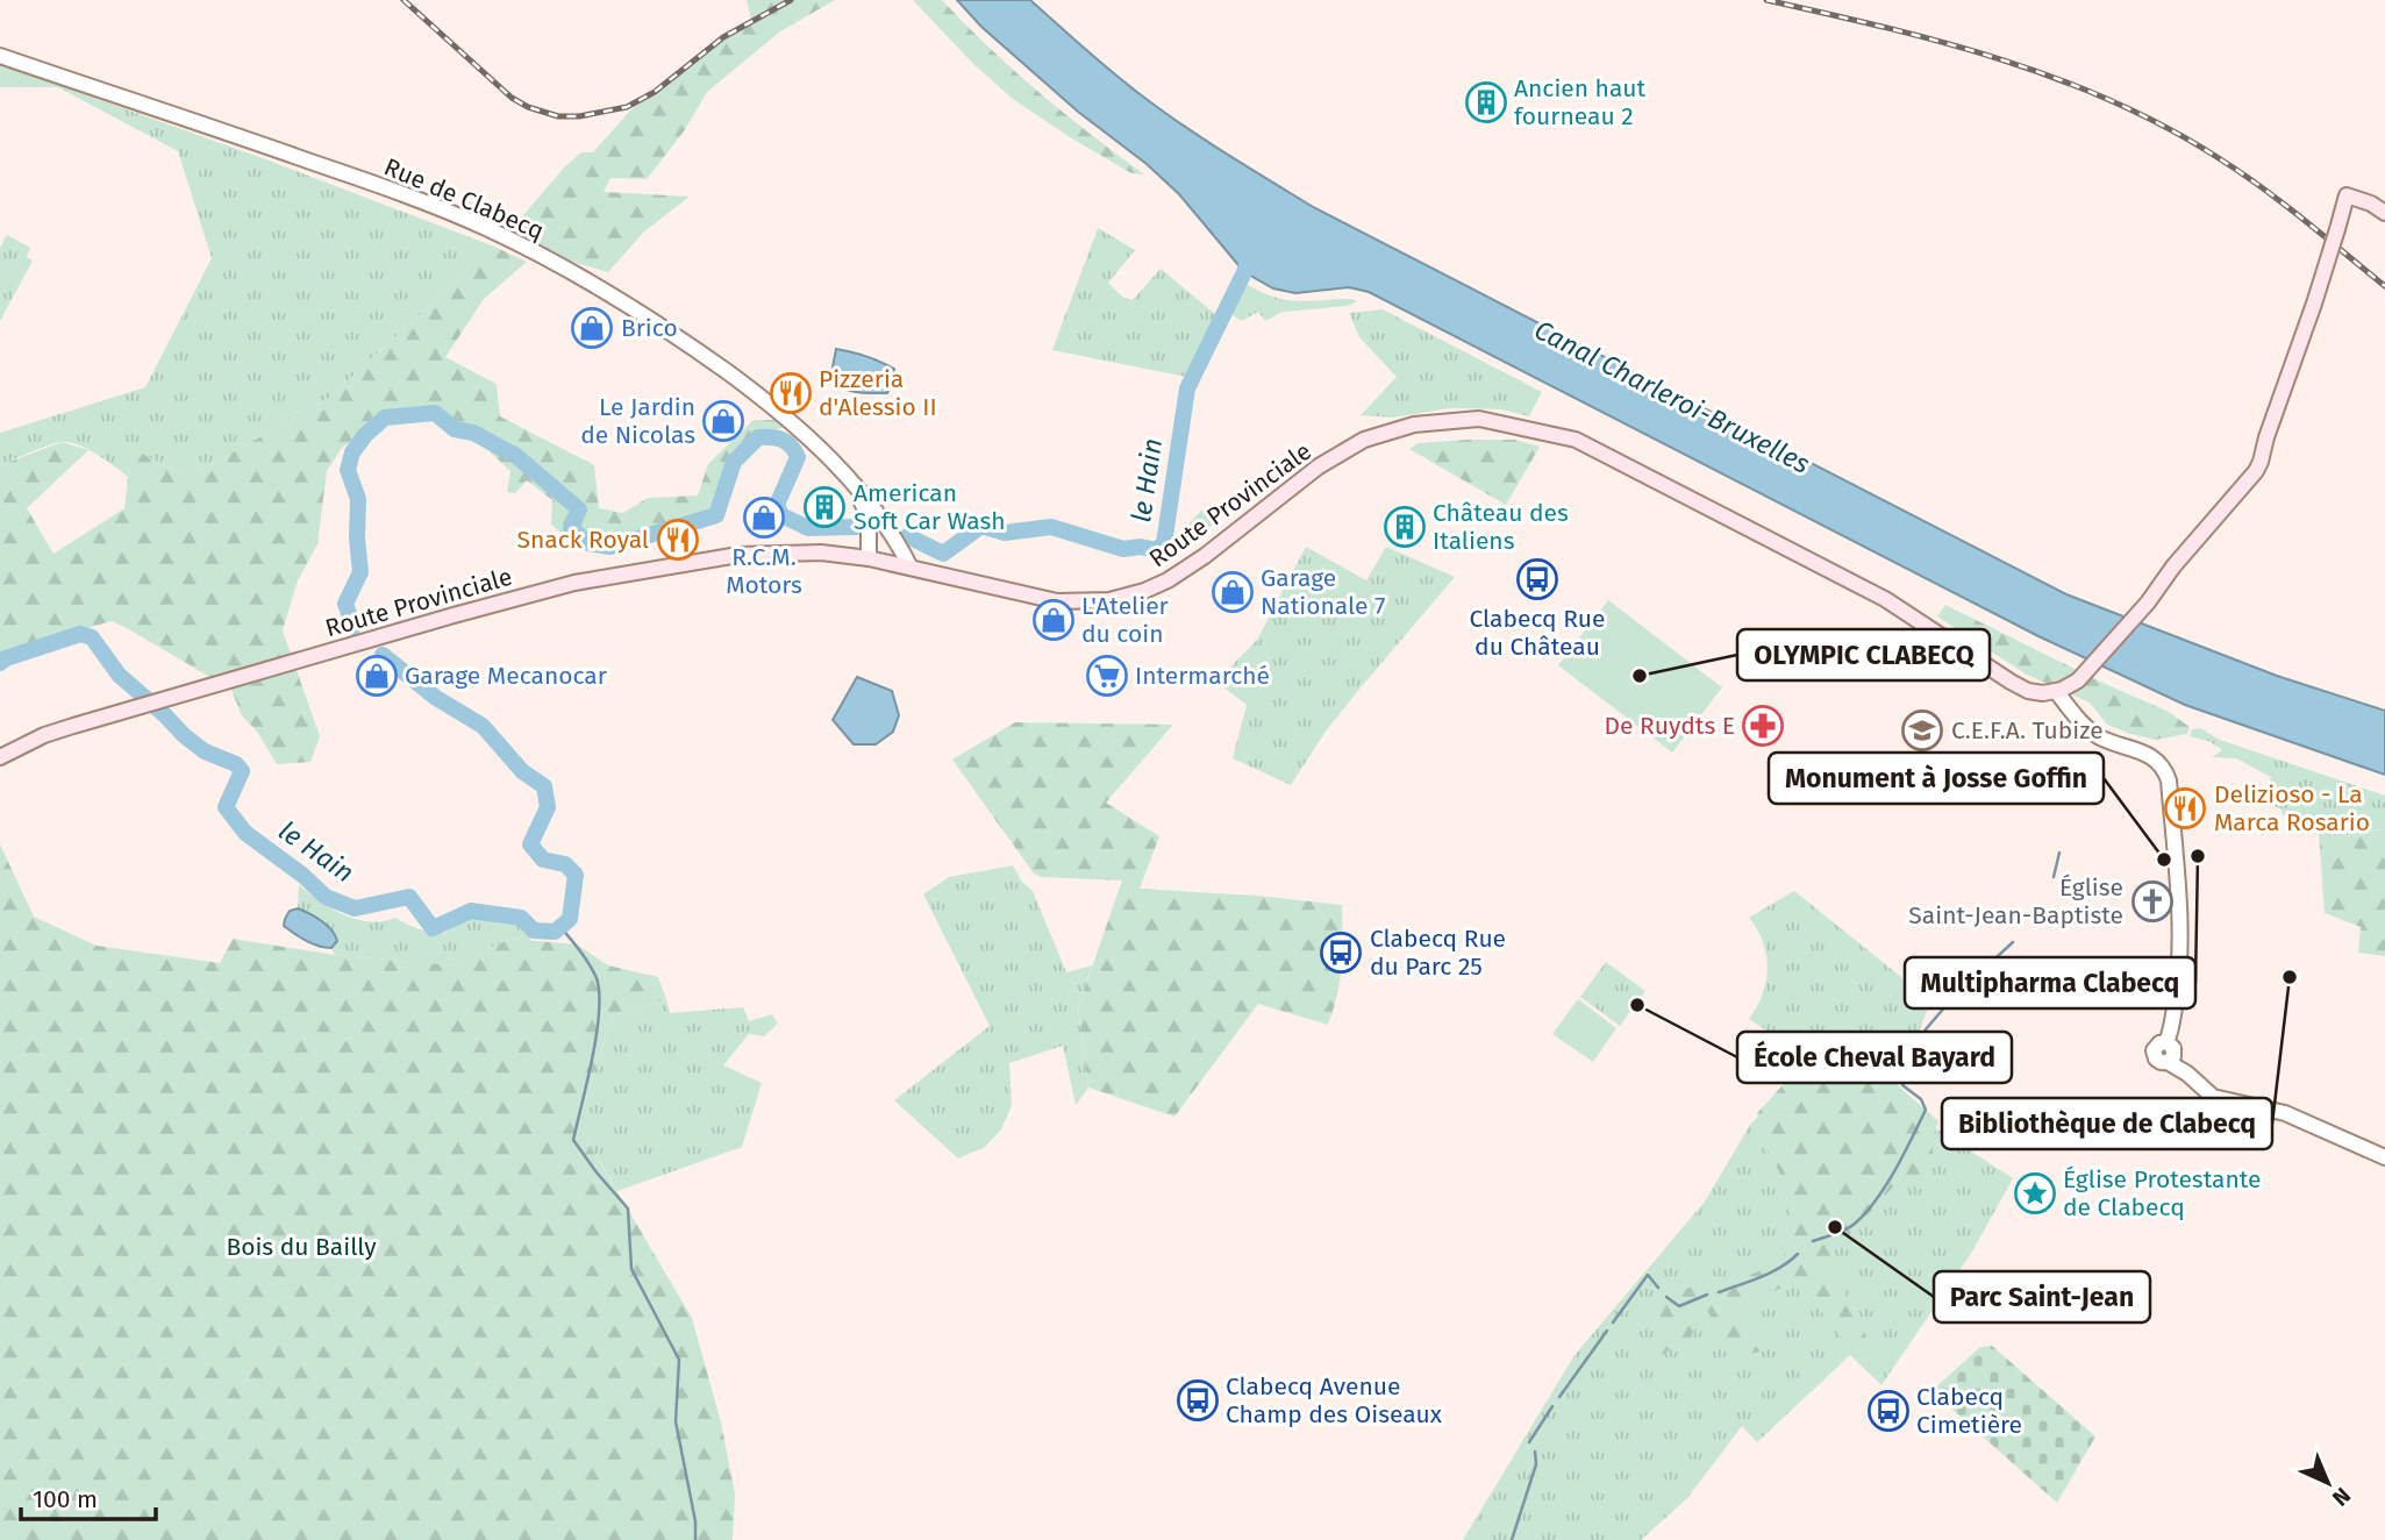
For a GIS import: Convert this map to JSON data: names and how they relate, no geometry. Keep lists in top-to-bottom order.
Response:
{
  "streets": {
    "main road": ["Route Provinciale"],
    "street": ["Rue de Clabecq"]
  },
  "crossings": [
    ["Rue de Clabecq", "Route Provinciale"]
  ],
  "water": ["Canal Charleroi-Bruxelles", "le Hain"],
  "parks": ["Bois du Bailly"],
  "places": {
    "building": ["Ancien haut fourneau 2", "American Soft Car Wash", "Château des Italiens"],
    "shop": [
      "Brico",
      "Le Jardin de Nicolas",
      "R.C.M. Motors",
      "Garage Nationale 7",
      "L'Atelier du coin",
      "Garage Mecanocar"
    ],
    "restaurant": ["Pizzeria d'Alessio II", "Snack Royal", "Delizioso - La Marca Rosario"],
    "bus stop": [
      "Clabecq Rue du Château",
      "Clabecq Rue du Parc 25",
      "Clabecq Avenue Champ des Oiseaux",
      "Clabecq Cimetière"
    ],
    "supermarket": ["Intermarché"],
    "other": [
      "OLYMPIC CLABECQ",
      "Multipharma Clabecq",
      "Monument à Josse Goffin",
      "Bibliothèque de Clabecq",
      "École Cheval Bayard",
      "Parc Saint-Jean"
    ],
    "pharmacy": ["De Ruydts E"],
    "school or university": ["C.E.F.A. Tubize"],
    "church": ["Église Saint-Jean-Baptiste"],
    "place": ["Église Protestante de Clabecq"]
  },
  "scale_bar": "100 m",
  "north": "bottom right"
}
